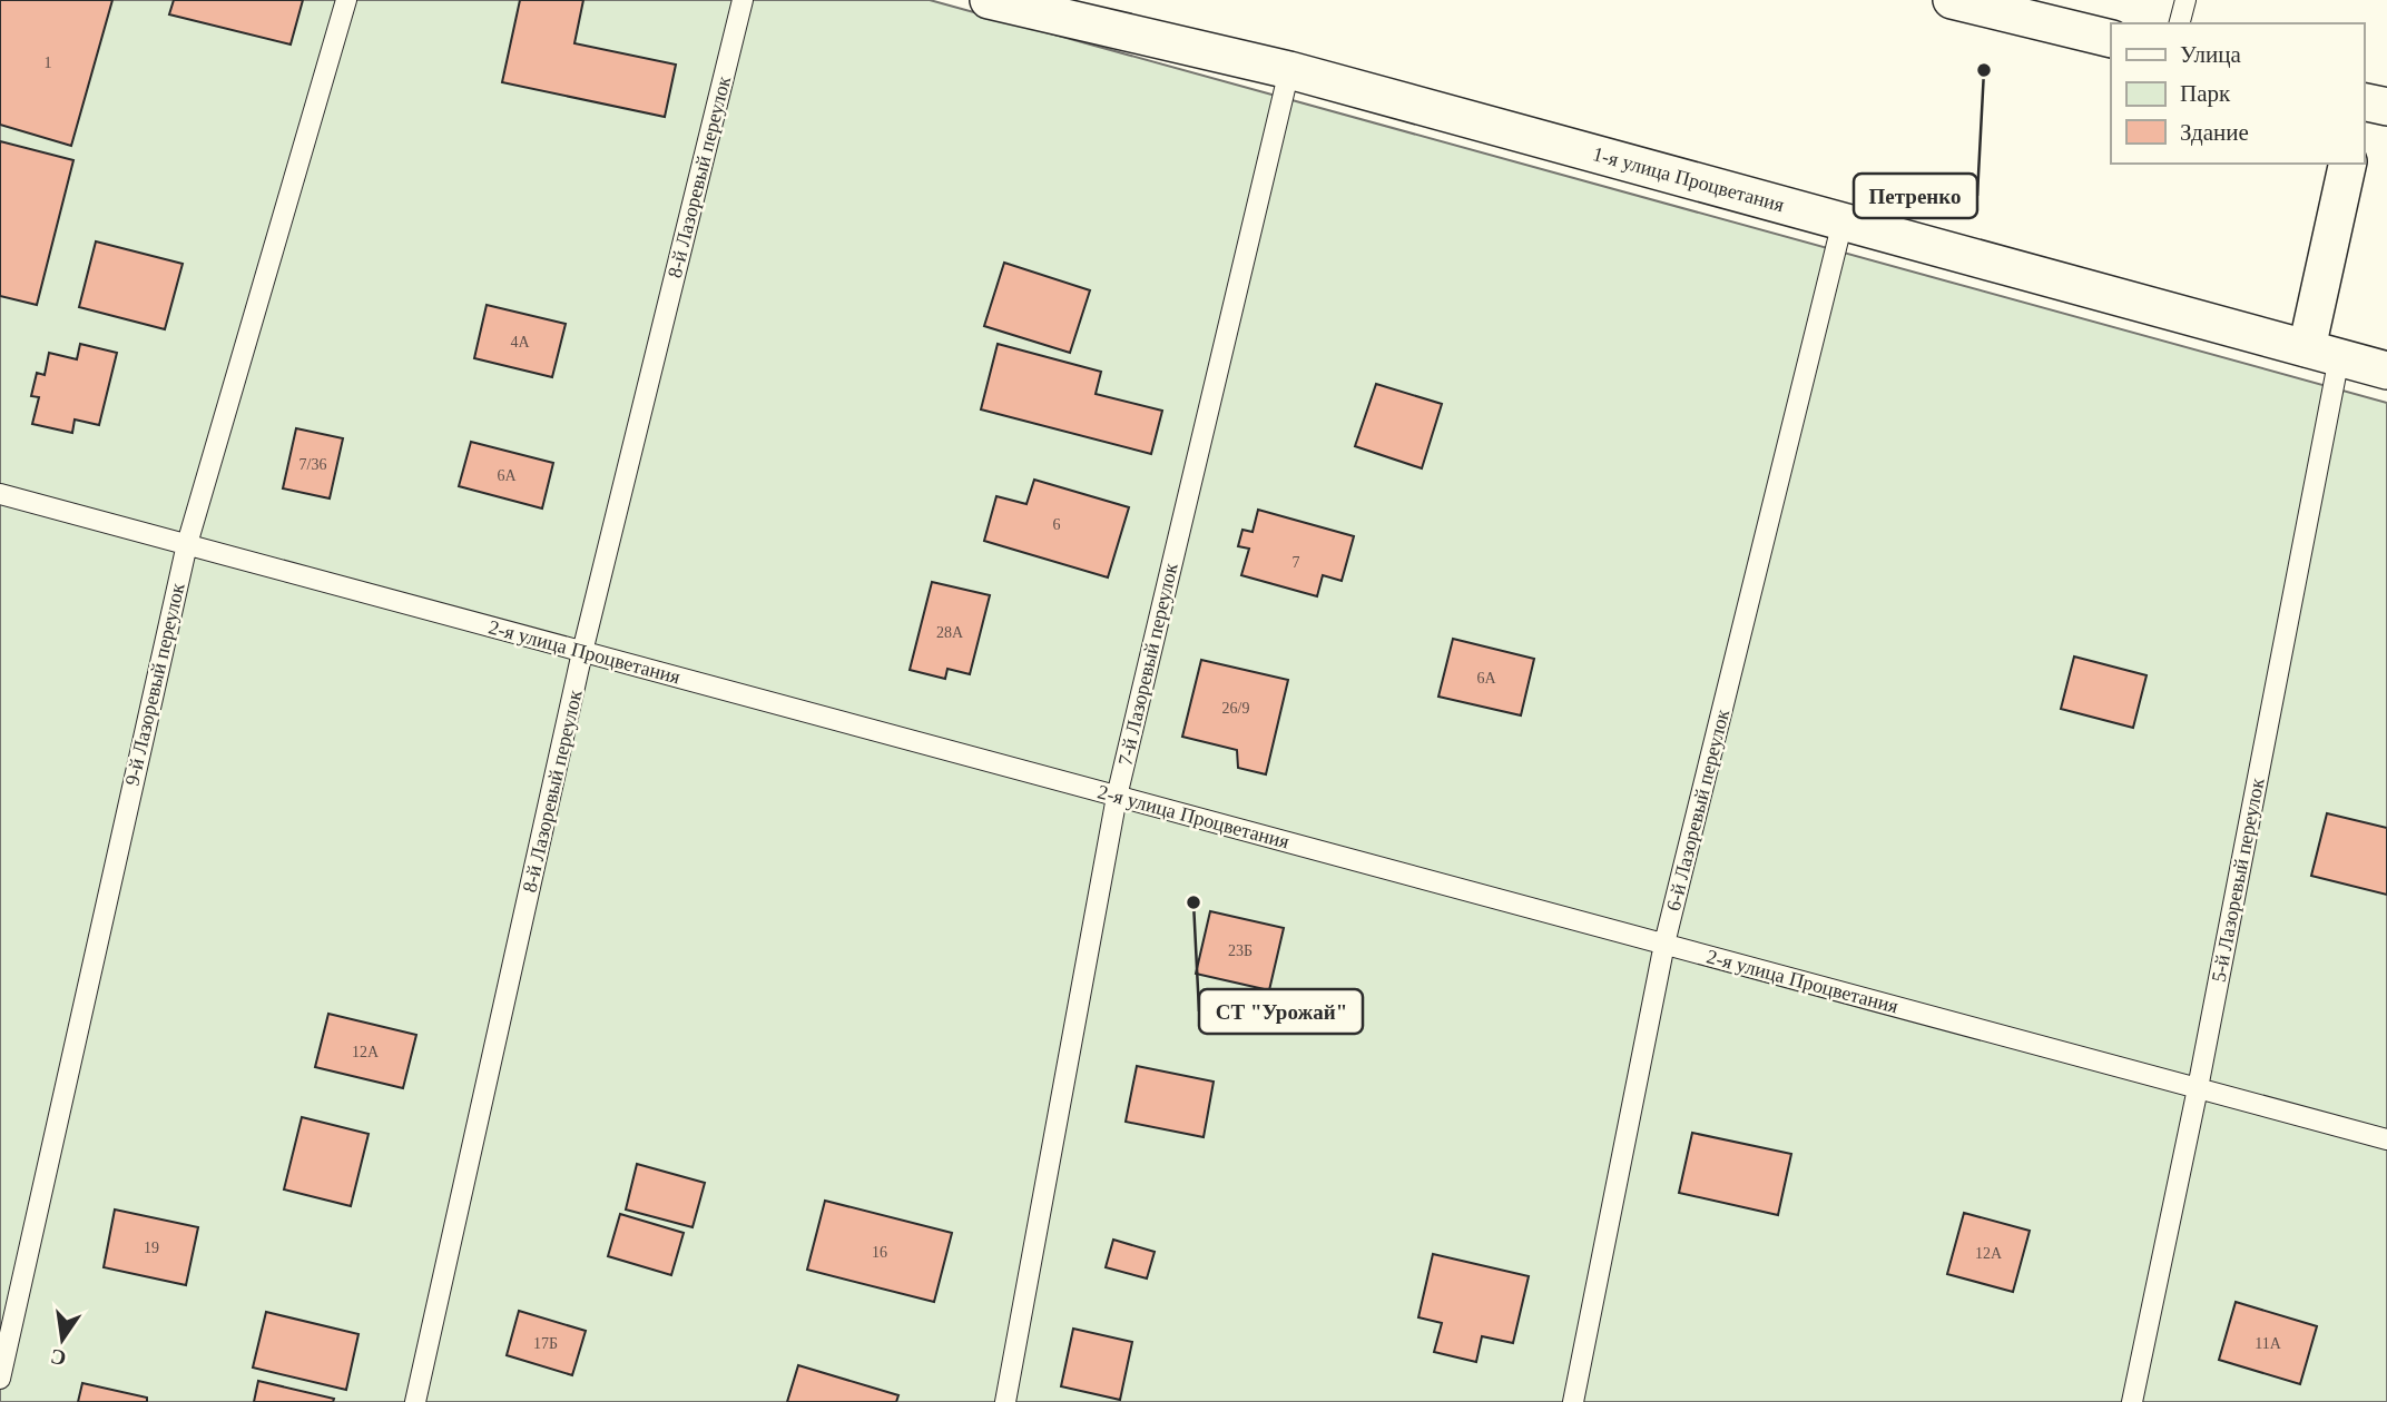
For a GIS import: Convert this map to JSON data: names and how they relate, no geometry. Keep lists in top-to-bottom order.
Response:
{
  "streets": {
    "street": ["1-я улица Процветания"],
    "lane": [
      "8-й Лазоревый переулок",
      "2-я улица Процветания",
      "7-й Лазоревый переулок",
      "9-й Лазоревый переулок",
      "6-й Лазоревый переулок",
      "5-й Лазоревый переулок"
    ]
  },
  "crossings": [
    ["8-й Лазоревый переулок", "2-я улица Процветания"],
    ["1-я улица Процветания", "7-й Лазоревый переулок"],
    ["1-я улица Процветания", "6-й Лазоревый переулок"],
    ["1-я улица Процветания", "5-й Лазоревый переулок"],
    ["2-я улица Процветания", "7-й Лазоревый переулок"],
    ["2-я улица Процветания", "9-й Лазоревый переулок"],
    ["2-я улица Процветания", "6-й Лазоревый переулок"],
    ["2-я улица Процветания", "5-й Лазоревый переулок"]
  ],
  "places": ["Петренко", "СТ \"Урожай\""],
  "house_numbers": [
    "1",
    "4А",
    "7/36",
    "6А",
    "6",
    "7",
    "28А",
    "6А",
    "26/9",
    "23Б",
    "12А",
    "19",
    "16",
    "12А",
    "17Б",
    "11А"
  ],
  "legend": ["Улица", "Парк", "Здание"],
  "north": "bottom"
}
